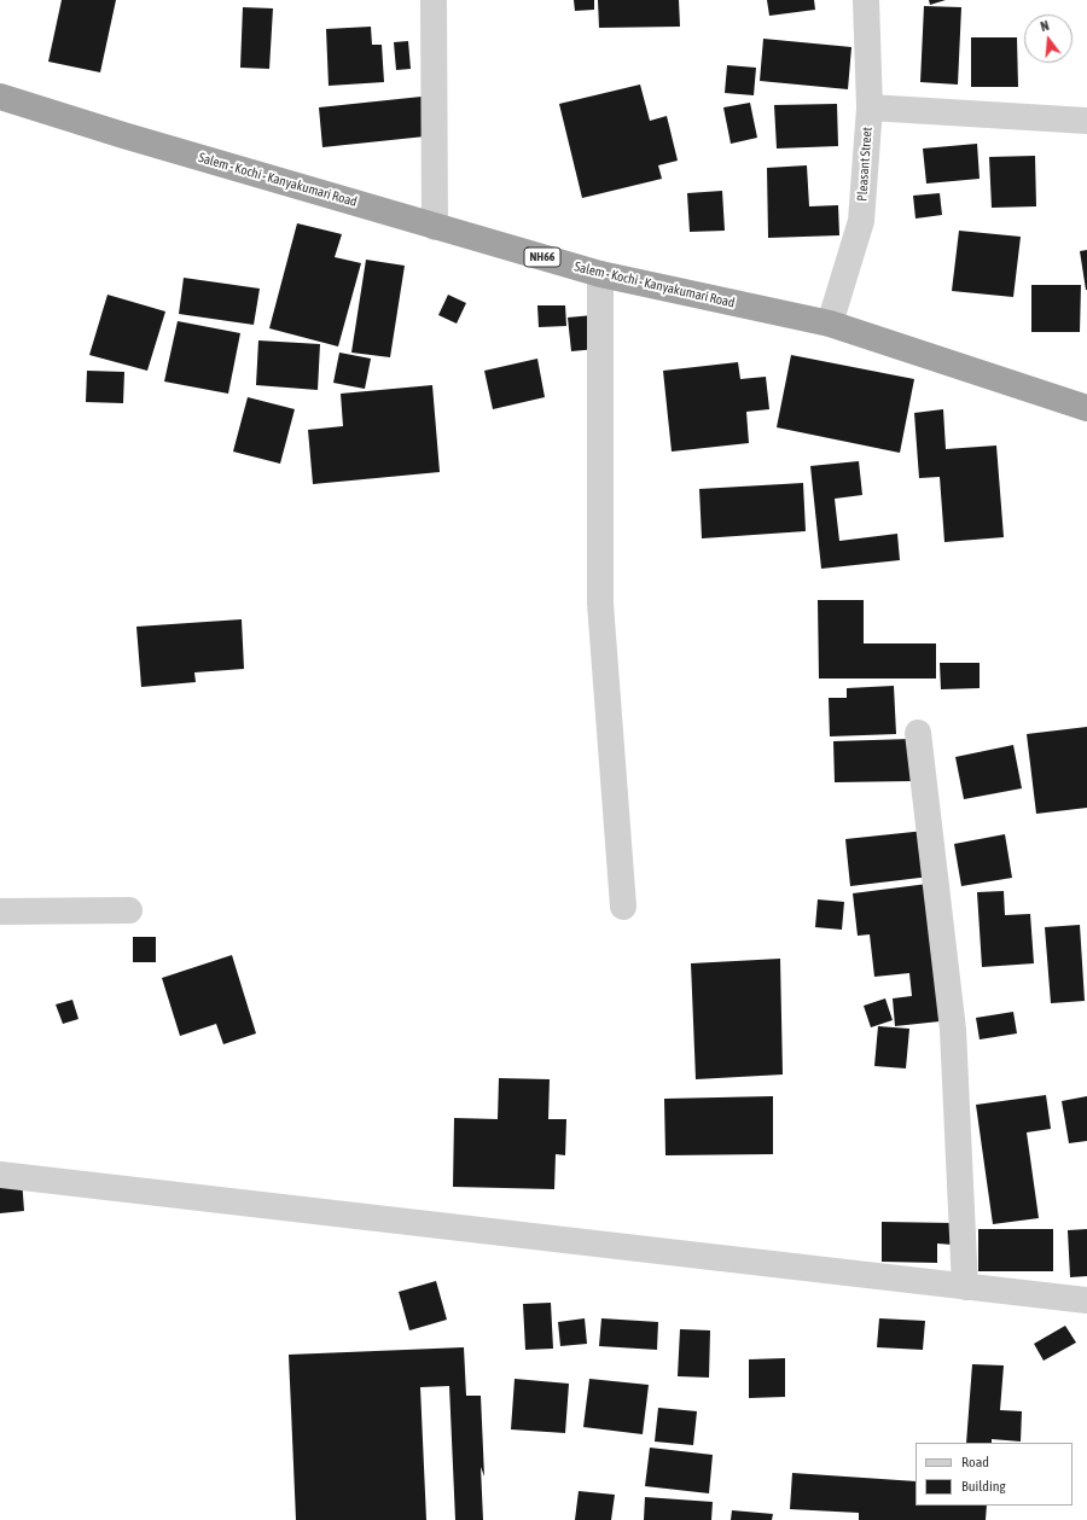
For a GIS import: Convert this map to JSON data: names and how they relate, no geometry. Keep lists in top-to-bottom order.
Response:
{
  "streets": {
    "highway": ["Salem - Kochi - Kanyakumari Road", "NH66"],
    "street": ["Pleasant Street"]
  },
  "crossings": [
    ["Pleasant Street", "Salem - Kochi - Kanyakumari Road"]
  ],
  "legend": ["Road", "Building"],
  "north": "top"
}
